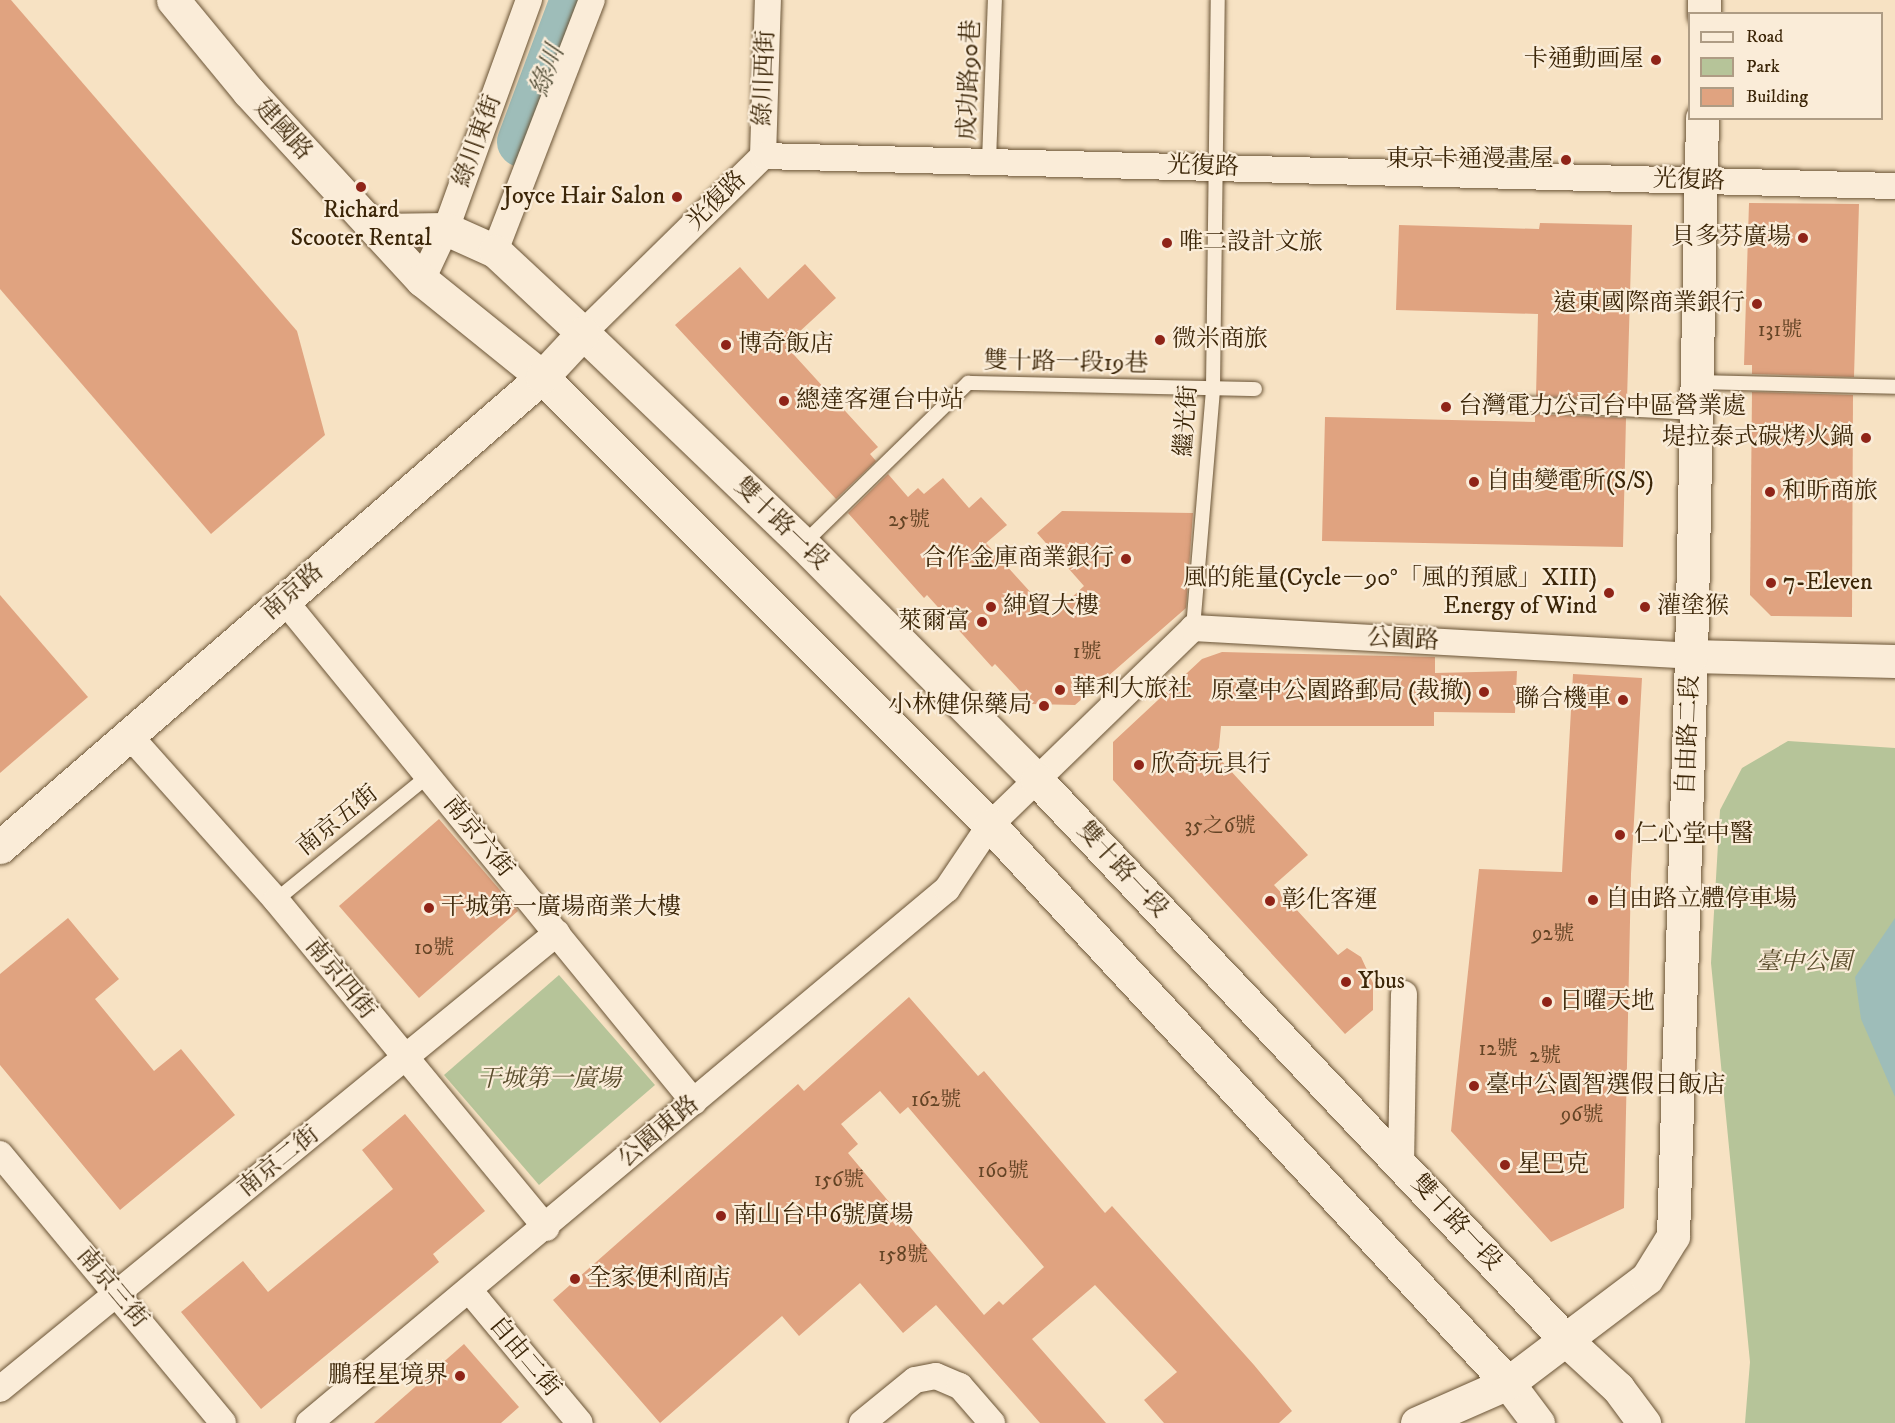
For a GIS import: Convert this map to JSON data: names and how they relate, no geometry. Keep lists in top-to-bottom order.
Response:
{
  "streets": {
    "main road": [
      "建國路",
      "雙十路一段",
      "南京路",
      "公園路",
      "自由路二段"
    ],
    "street": [
      "綠川西街",
      "綠川東街",
      "光復路",
      "南京六街",
      "南京四街",
      "公園東路",
      "南京二街",
      "南京三街",
      "自由二街"
    ],
    "lane": [
      "成功路90巷",
      "雙十路一段19巷",
      "繼光街",
      "南京五街"
    ]
  },
  "crossings": [
    ["綠川西街", "光復路"],
    ["成功路90巷", "光復路"],
    ["建國路", "綠川東街"],
    ["建國路", "南京路"],
    ["光復路", "繼光街"],
    ["光復路", "雙十路一段"],
    ["光復路", "南京路"],
    ["光復路", "自由路二段"],
    ["雙十路一段19巷", "繼光街"],
    ["雙十路一段19巷", "雙十路一段"],
    ["繼光街", "公園路"],
    ["雙十路一段", "南京路"],
    ["雙十路一段", "自由路二段"],
    ["南京路", "南京六街"],
    ["南京路", "南京四街"],
    ["公園路", "自由路二段"],
    ["南京五街", "南京六街"],
    ["南京五街", "南京四街"],
    ["南京六街", "公園東路"],
    ["南京六街", "南京二街"],
    ["南京四街", "公園東路"],
    ["南京四街", "南京二街"],
    ["公園東路", "自由二街"],
    ["南京二街", "南京三街"]
  ],
  "water": ["綠川"],
  "parks": ["臺中公園", "干城第一廣場"],
  "places": [
    "卡通動画屋",
    "東京卡通漫畫屋",
    "Richard Scooter Rental",
    "Joyce Hair Salon",
    "貝多芬廣場",
    "唯二設計文旅",
    "遠東國際商業銀行",
    "微米商旅",
    "博奇飯店",
    "總達客運台中站",
    "台灣電力公司台中區營業處",
    "堤拉泰式碳烤火鍋",
    "自由變電所(S/S)",
    "和昕商旅",
    "合作金庫商業銀行",
    "7-Eleven",
    "風的能量(Cycle－90°「風的預感」XIII) Energy of Wind",
    "紳貿大樓",
    "灌塗猴",
    "萊爾富",
    "華利大旅社",
    "原臺中公園路郵局 (裁撤)",
    "聯合機車",
    "小林健保藥局",
    "欣奇玩具行",
    "仁心堂中醫",
    "自由路立體停車場",
    "彰化客運",
    "干城第一廣場商業大樓",
    "Ybus",
    "日曜天地",
    "臺中公園智選假日飯店",
    "星巴克",
    "南山台中6號廣場",
    "全家便利商店",
    "鵬程星境界"
  ],
  "house_numbers": [
    "131號",
    "25號",
    "1號",
    "35之6號",
    "92號",
    "10號",
    "12號",
    "2號",
    "162號",
    "96號",
    "160號",
    "156號",
    "158號"
  ],
  "legend": ["Road", "Park", "Building"]
}
